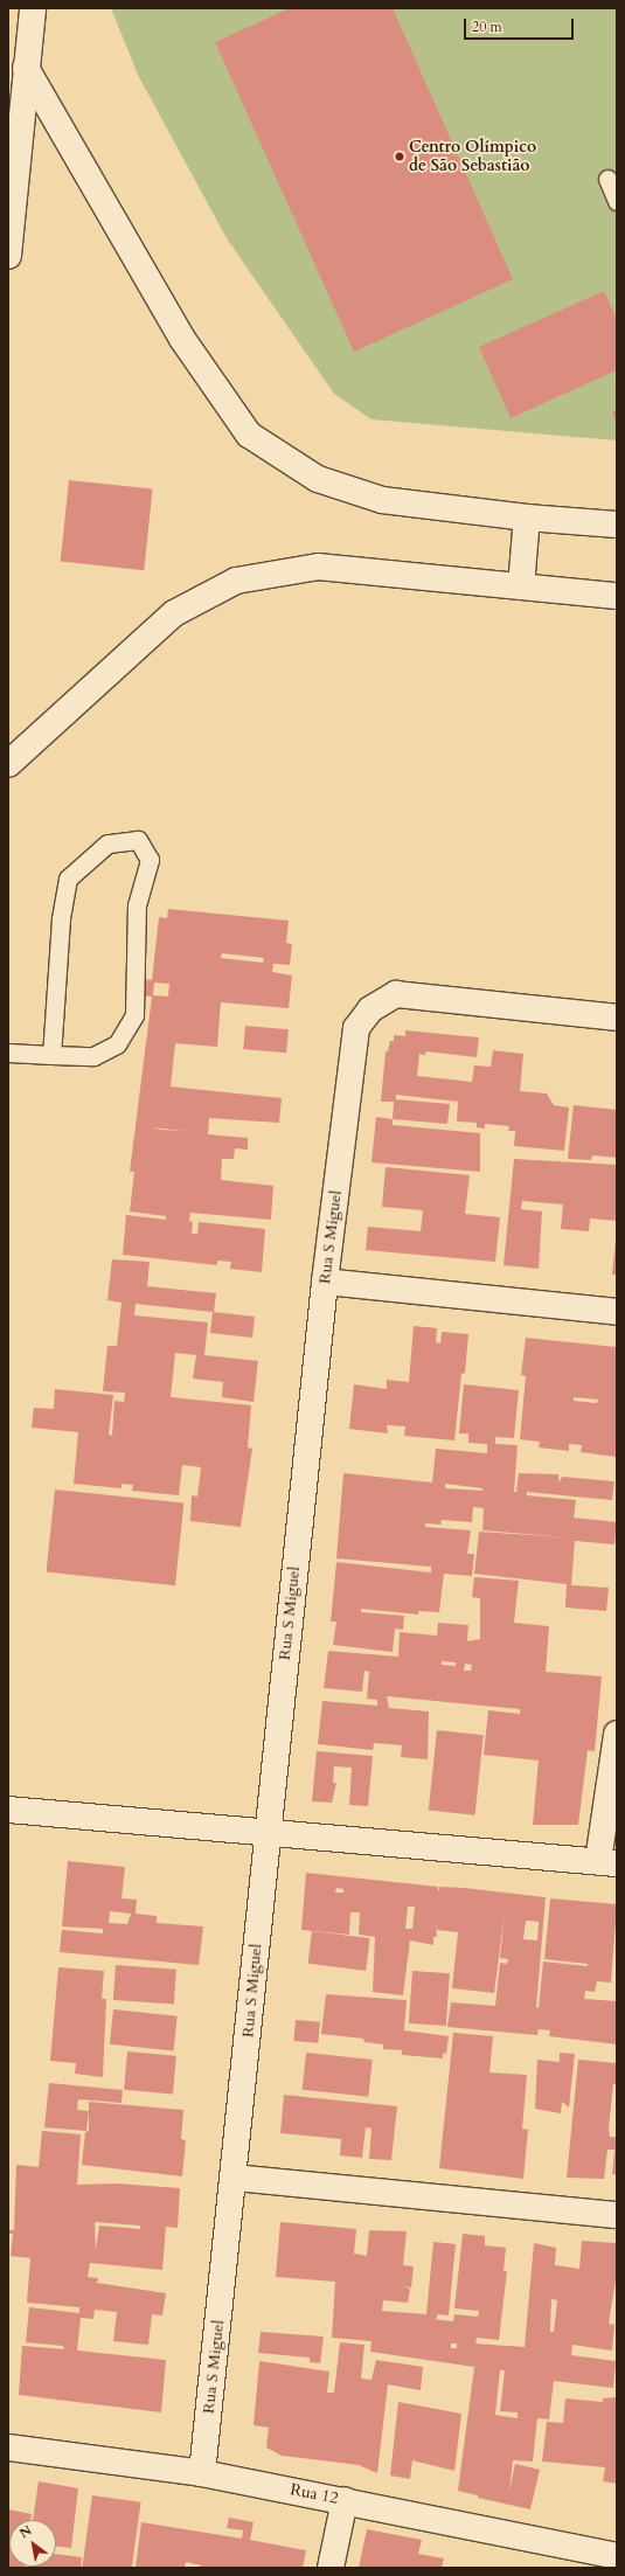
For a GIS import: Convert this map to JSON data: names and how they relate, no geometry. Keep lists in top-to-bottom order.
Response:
{
  "streets": {
    "street": ["Rua S Miguel", "Rua 12"]
  },
  "crossings": [
    ["Rua S Miguel", "Rua 12"]
  ],
  "places": ["Centro Olímpico de São Sebastião"],
  "scale_bar": "20 m",
  "north": "top left"
}
